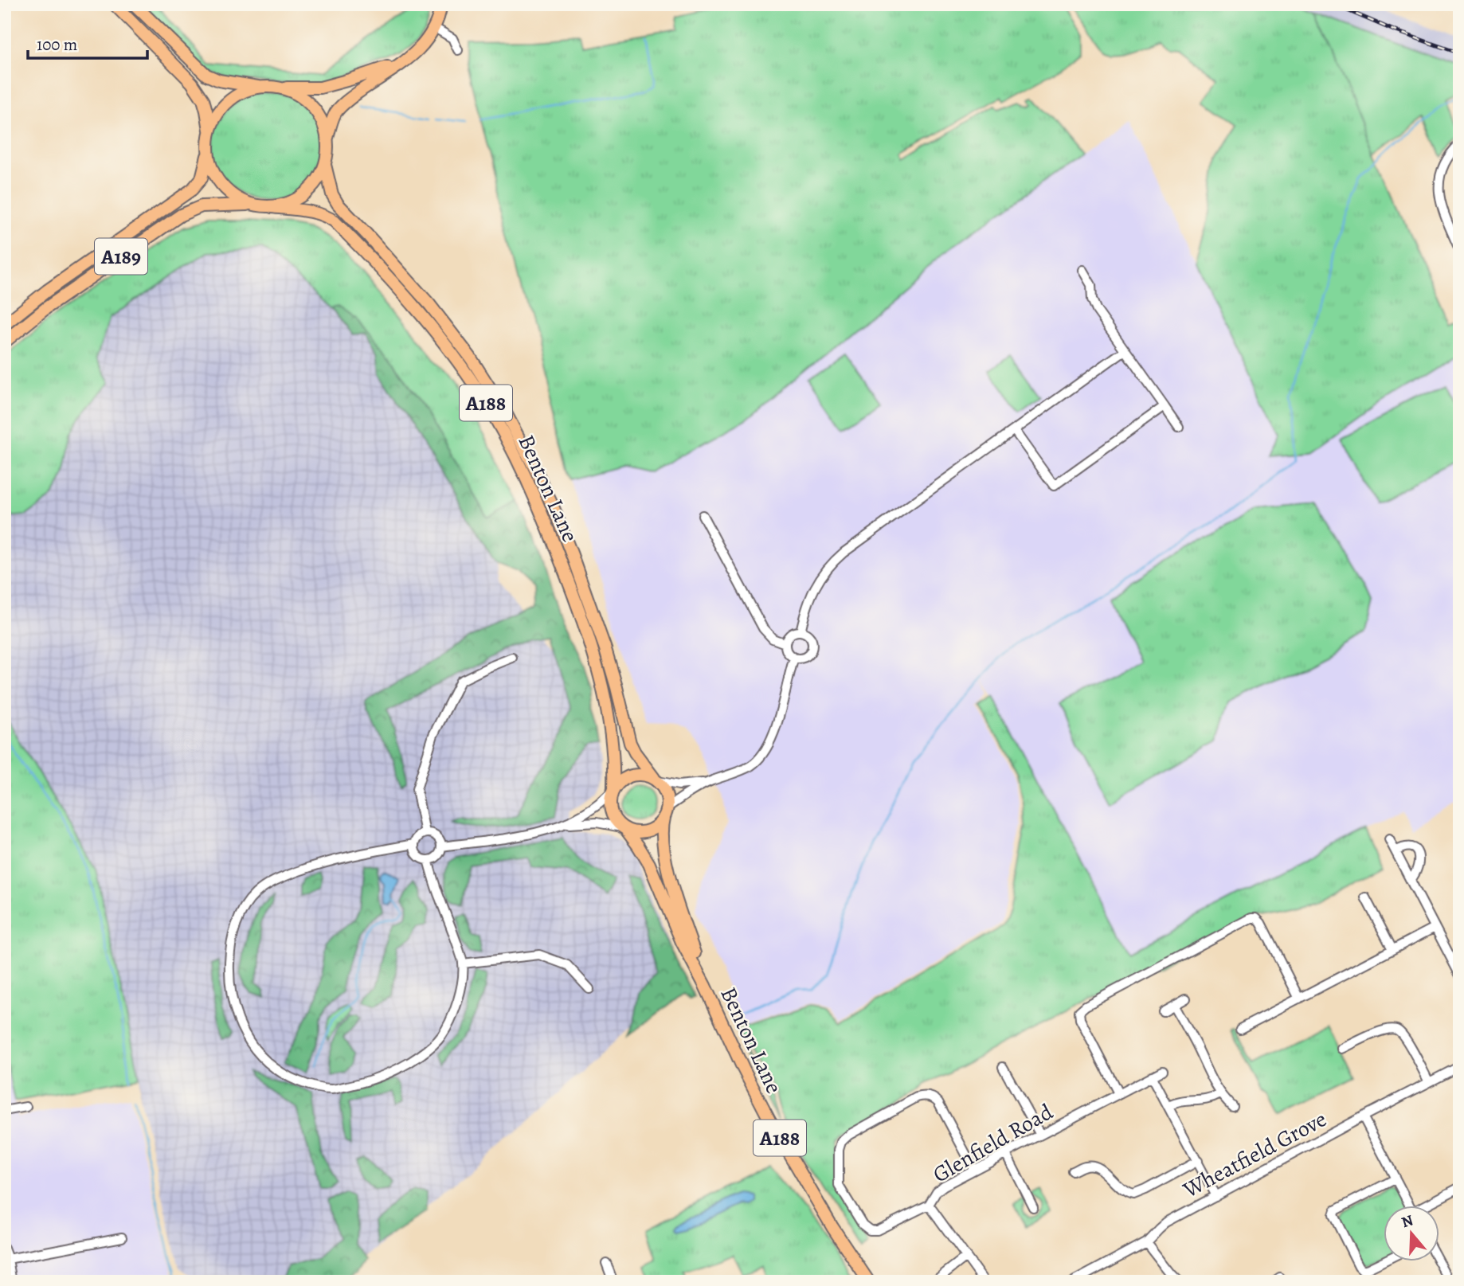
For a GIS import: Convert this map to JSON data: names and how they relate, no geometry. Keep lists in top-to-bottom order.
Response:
{
  "streets": {
    "main road": ["A189", "A188", "Benton Lane"],
    "street": ["Glenfield Road", "Wheatfield Grove"]
  },
  "crossings": [
    ["A189", "Benton Lane"],
    ["A188", "Benton Lane"]
  ],
  "scale_bar": "100 m",
  "north": "top"
}
